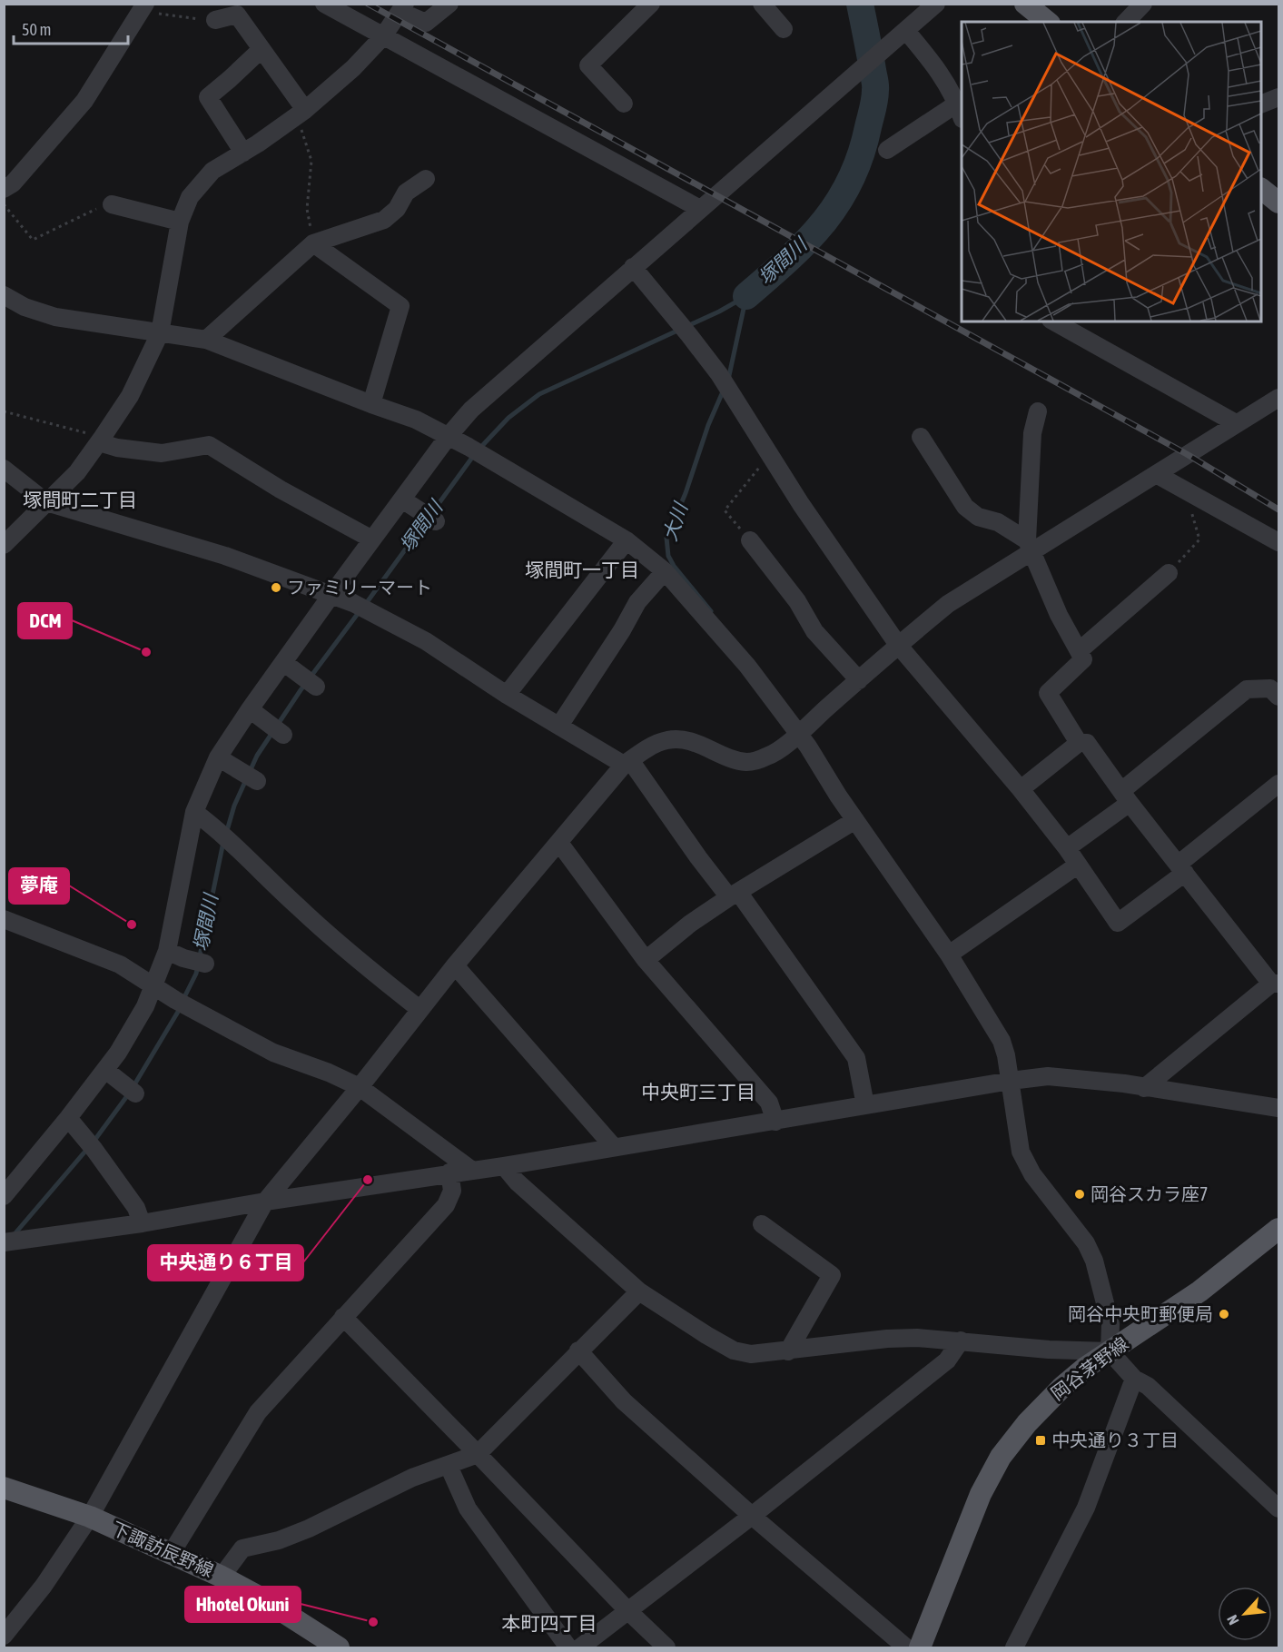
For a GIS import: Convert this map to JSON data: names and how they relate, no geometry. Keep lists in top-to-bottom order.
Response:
{
  "streets": {
    "main road": ["岡谷茅野線", "下諏訪辰野線"]
  },
  "districts": [
    "塚間町二丁目",
    "塚間町一丁目",
    "中央町三丁目",
    "本町四丁目"
  ],
  "water": ["塚間川", "大川"],
  "places": {
    "other": [
      "ファミリーマート",
      "DCM",
      "夢庵",
      "中央通り６丁目",
      "岡谷スカラ座7",
      "岡谷中央町郵便局",
      "Hhotel Okuni"
    ],
    "transit": ["中央通り３丁目"]
  },
  "scale_bar": "50 m",
  "north": "bottom left"
}
